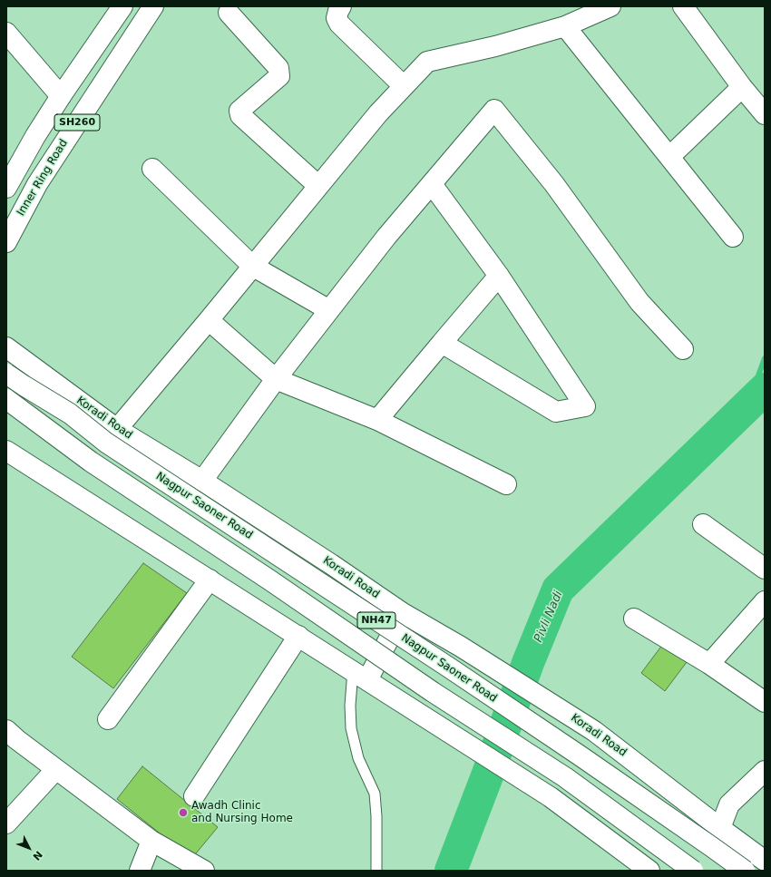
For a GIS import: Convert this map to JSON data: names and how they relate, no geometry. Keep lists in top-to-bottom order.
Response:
{
  "streets": {
    "main road": [
      "SH260",
      "Inner Ring Road",
      "Koradi Road",
      "Nagpur Saoner Road",
      "NH47"
    ]
  },
  "water": ["Pivli Nadi"],
  "places": ["Awadh Clinic and Nursing Home"],
  "north": "bottom right"
}
